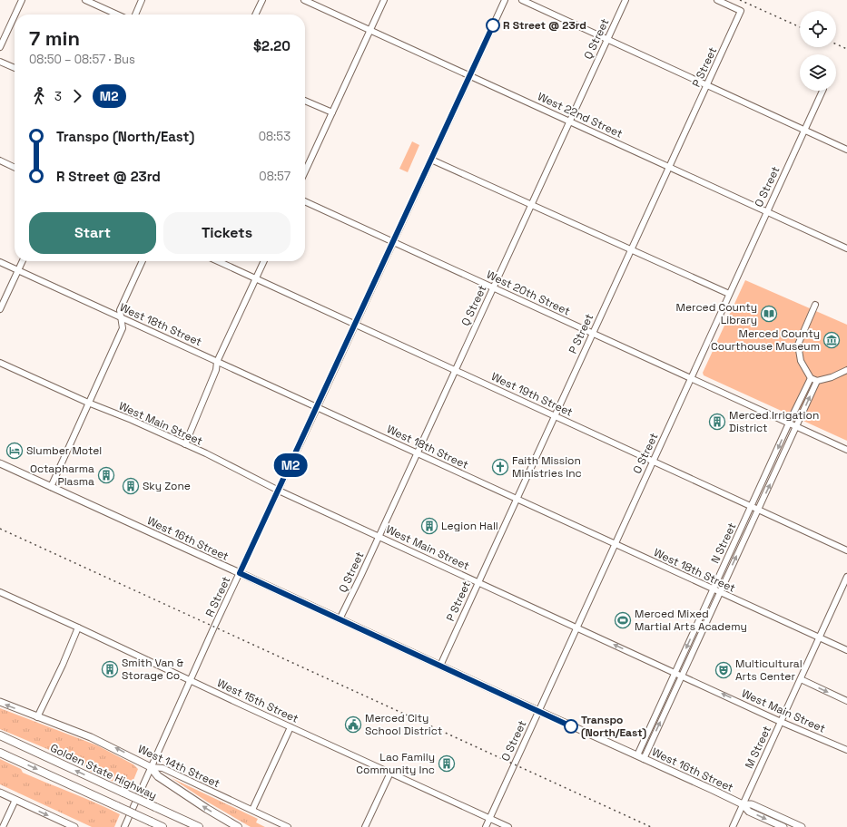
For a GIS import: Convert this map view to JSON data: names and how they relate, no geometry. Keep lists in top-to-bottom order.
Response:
{
  "streets": {
    "highway": ["Golden State Highway"],
    "main road": ["West 16th Street", "West 14th Street"],
    "street": [
      "Q Street",
      "P Street",
      "West 22nd Street",
      "O Street",
      "West 20th Street",
      "West 18th Street",
      "West 19th Street",
      "West Main Street",
      "N Street",
      "R Street",
      "West 15th Street",
      "M Street"
    ]
  },
  "crossings": [
    ["Q Street", "West 22nd Street"],
    ["Q Street", "West 20th Street"],
    ["Q Street", "West 18th Street"],
    ["Q Street", "West 19th Street"],
    ["Q Street", "West Main Street"],
    ["Q Street", "West 16th Street"],
    ["P Street", "West 22nd Street"],
    ["P Street", "West 20th Street"],
    ["P Street", "West 18th Street"],
    ["P Street", "West 19th Street"],
    ["P Street", "West Main Street"],
    ["P Street", "West 16th Street"],
    ["West 22nd Street", "O Street"],
    ["West 22nd Street", "R Street"],
    ["O Street", "West 20th Street"],
    ["O Street", "West 18th Street"],
    ["O Street", "West 19th Street"],
    ["O Street", "West Main Street"],
    ["O Street", "West 16th Street"],
    ["O Street", "West 15th Street"],
    ["West 20th Street", "N Street"],
    ["West 20th Street", "R Street"],
    ["West 18th Street", "N Street"],
    ["West 18th Street", "R Street"],
    ["West 18th Street", "M Street"],
    ["West 19th Street", "N Street"],
    ["West 19th Street", "R Street"],
    ["West Main Street", "N Street"],
    ["West Main Street", "R Street"],
    ["West Main Street", "M Street"],
    ["West 16th Street", "N Street"],
    ["West 16th Street", "R Street"],
    ["West 16th Street", "M Street"],
    ["R Street", "West 15th Street"],
    ["R Street", "West 14th Street"]
  ],
  "one_way": ["West 14th Street"],
  "places": {
    "other": ["R Street @ 23rd", "Transpo (North/East)"],
    "library": ["Merced County Library"],
    "museum": ["Merced County Courthouse Museum"],
    "building": [
      "Merced Irrigation District",
      "Octapharma Plasma",
      "Sky Zone",
      "Legion Hall",
      "Smith Van & Storage Co",
      "Lao Family Community Inc"
    ],
    "hotel": ["Slumber Motel"],
    "church": ["Faith Mission Ministries Inc"],
    "sports": ["Merced Mixed Martial Arts Academy"],
    "theatre": ["Multicultural Arts Center"],
    "public building": ["Merced City School District"]
  },
  "lines": ["bus line M2"],
  "page": {
    "on_map": "M2",
    "heading": ["7 min", "08:50 – 08:57 · Bus", "$2.20"],
    "legs": ["3", "M2"],
    "list": [
      {
        "name": "Transpo (North/East)",
        "value": "08:53"
      },
      {
        "name": "R Street @ 23rd",
        "value": "08:57"
      }
    ],
    "buttons": ["Start", "Tickets"]
  }
}
